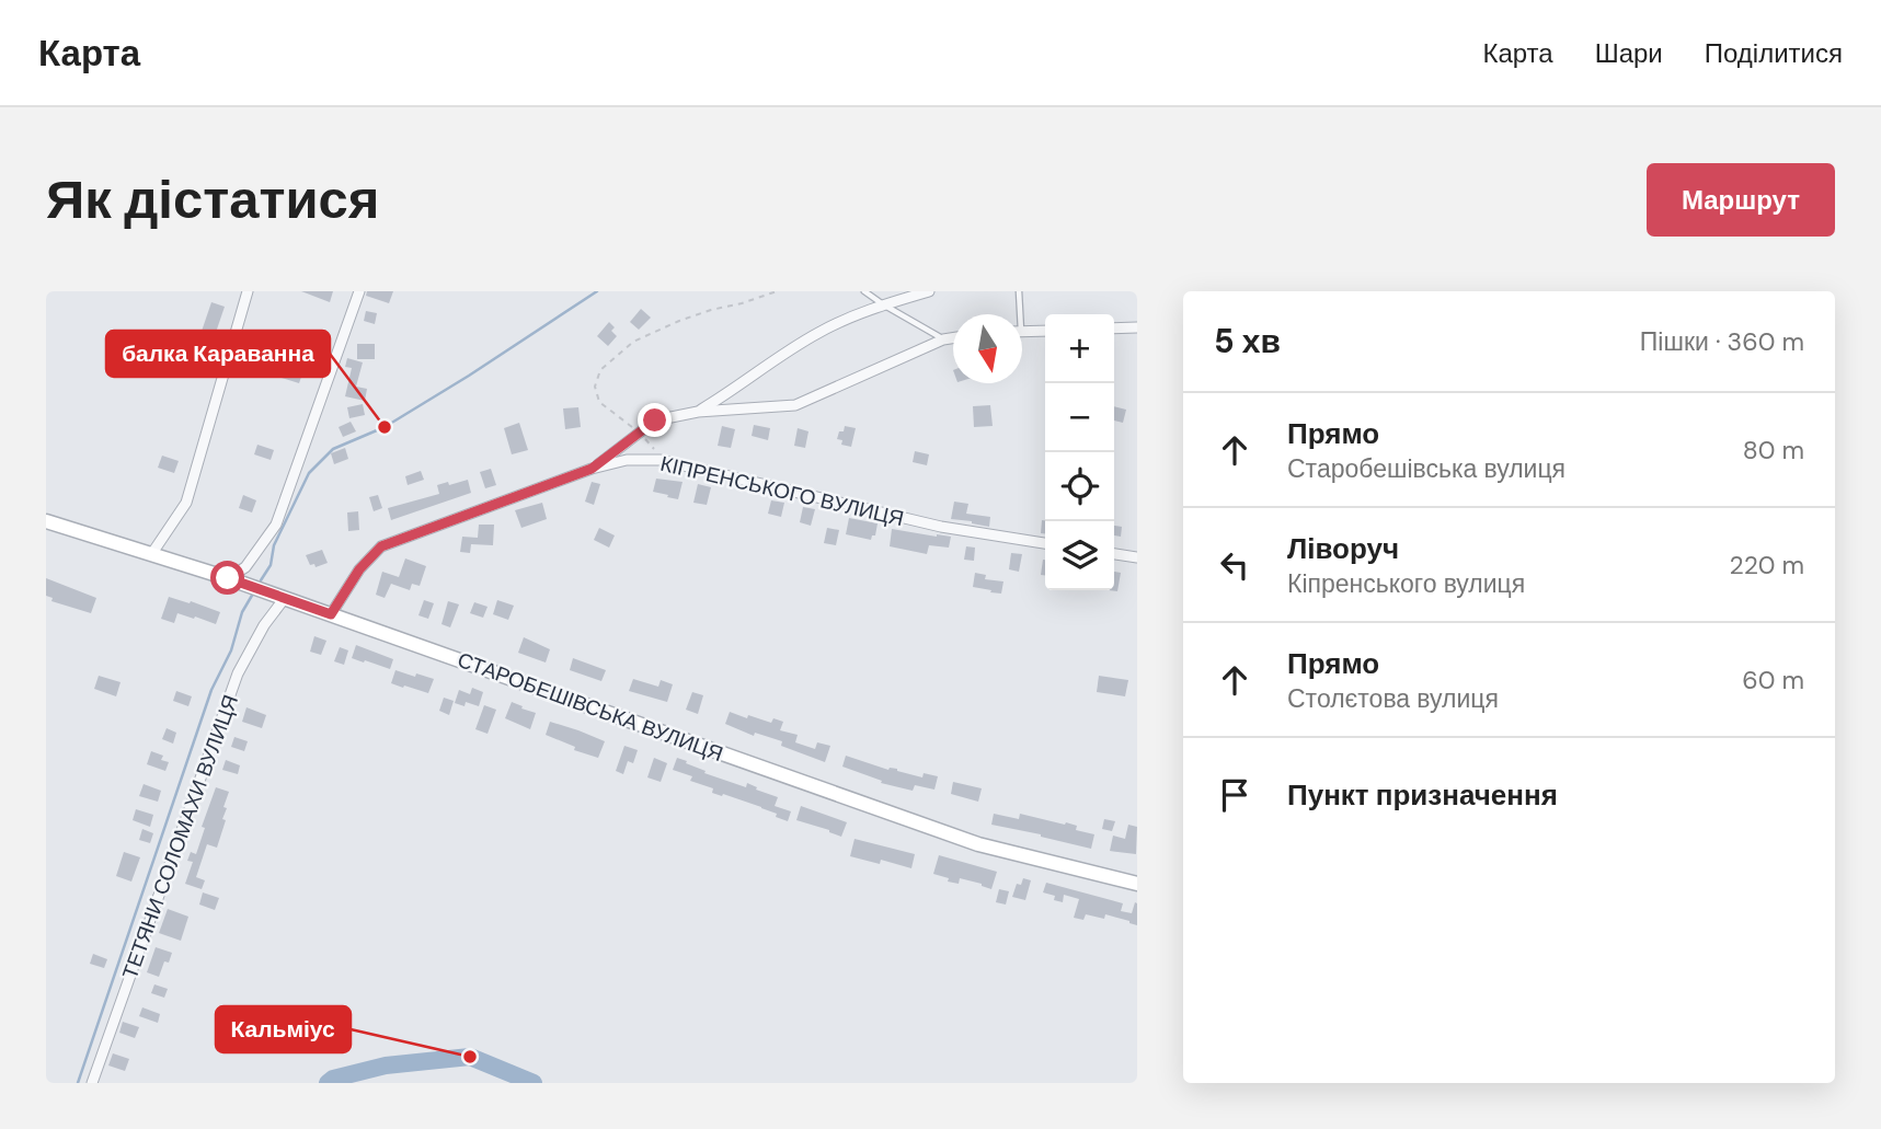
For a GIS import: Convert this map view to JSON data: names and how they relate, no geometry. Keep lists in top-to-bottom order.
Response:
{
  "streets": {
    "main road": ["СТАРОБЕШІВСЬКА ВУЛИЦЯ"],
    "street": ["КІПРЕНСЬКОГО ВУЛИЦЯ", "ТЕТЯНИ СОЛОМАХИ ВУЛИЦЯ"]
  },
  "crossings": [
    ["КІПРЕНСЬКОГО ВУЛИЦЯ", "СТАРОБЕШІВСЬКА ВУЛИЦЯ"],
    ["СТАРОБЕШІВСЬКА ВУЛИЦЯ", "ТЕТЯНИ СОЛОМАХИ ВУЛИЦЯ"]
  ],
  "places": ["балка Караванна", "Кальміус"],
  "north": "bottom",
  "page": {
    "header": "Карта",
    "nav": ["Карта", "Шари", "Поділитися"],
    "buttons": "Маршрут",
    "title": "Як дістатися",
    "heading": ["5 хв", "Пішки · 360 m"],
    "map_buttons": ["+", "−"],
    "list": [
      ["Прямо", "Старобешівська вулиця", "80 m"],
      ["Ліворуч", "Кіпренського вулиця", "220 m"],
      ["Прямо", "Столєтова вулиця", "60 m"],
      "Пункт призначення"
    ]
  }
}
